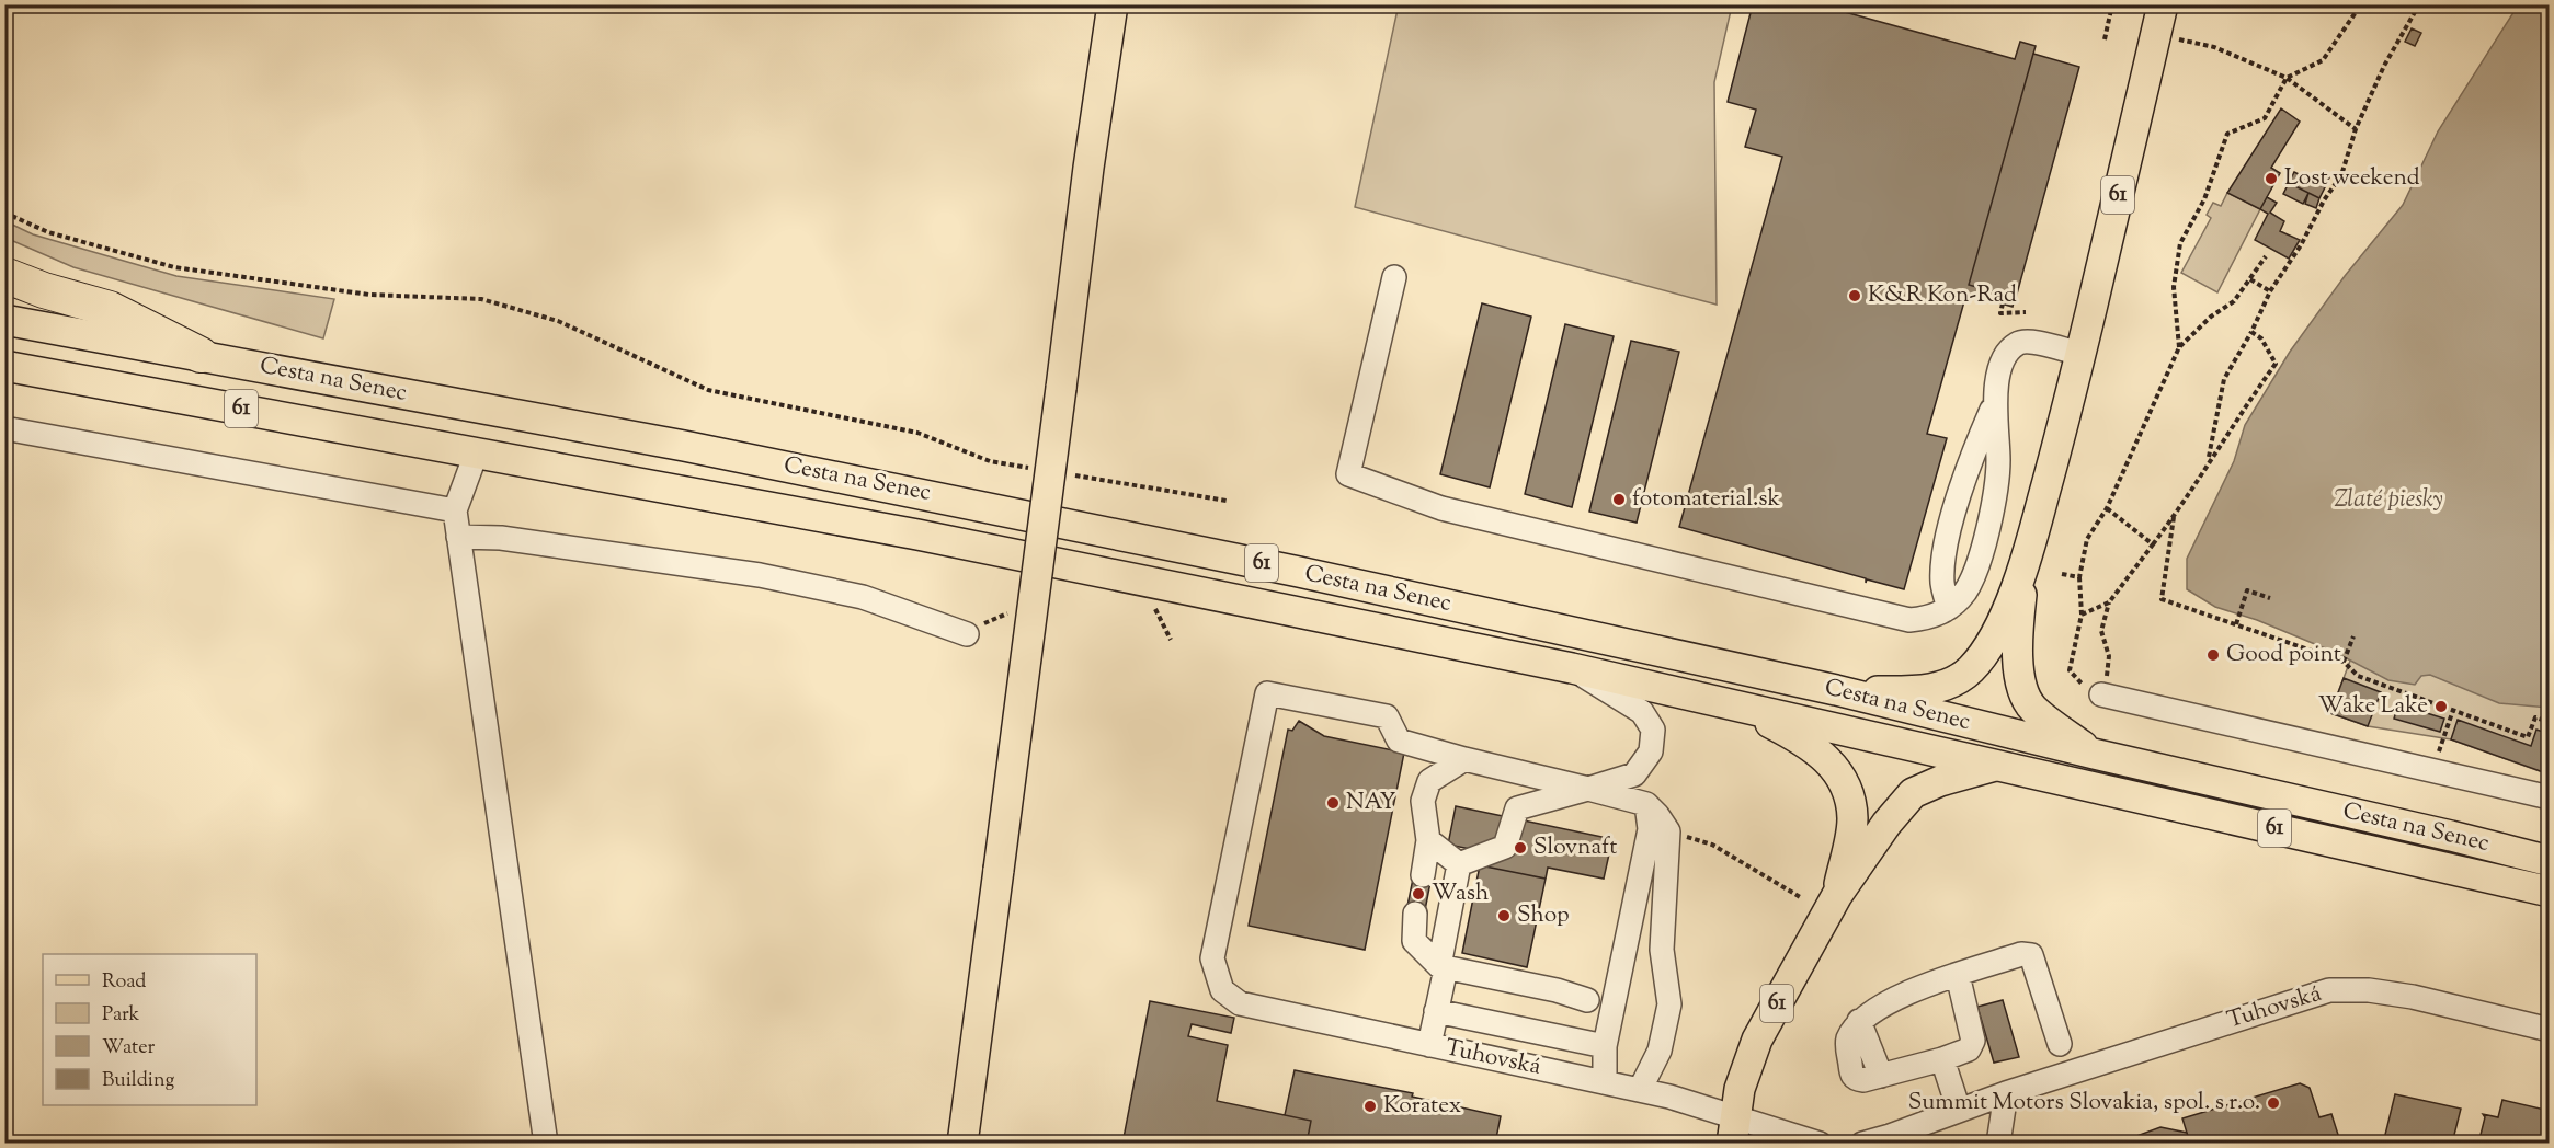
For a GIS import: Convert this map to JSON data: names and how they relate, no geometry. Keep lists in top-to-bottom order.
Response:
{
  "streets": {
    "main road": ["61", "Cesta na Senec"],
    "street": ["Tuhovská"]
  },
  "crossings": [
    ["61", "Cesta na Senec"],
    ["61", "Tuhovská"]
  ],
  "water": ["Zlaté piesky"],
  "places": [
    "Lost weekend",
    "K&R Kon-Rad",
    "fotomaterial.sk",
    "Good point",
    "Wake Lake",
    "NAY",
    "Slovnaft",
    "Wash",
    "Shop",
    "Summit Motors Slovakia, spol. s r.o.",
    "Koratex"
  ],
  "legend": [
    "Road",
    "Park",
    "Water",
    "Building"
  ]
}
